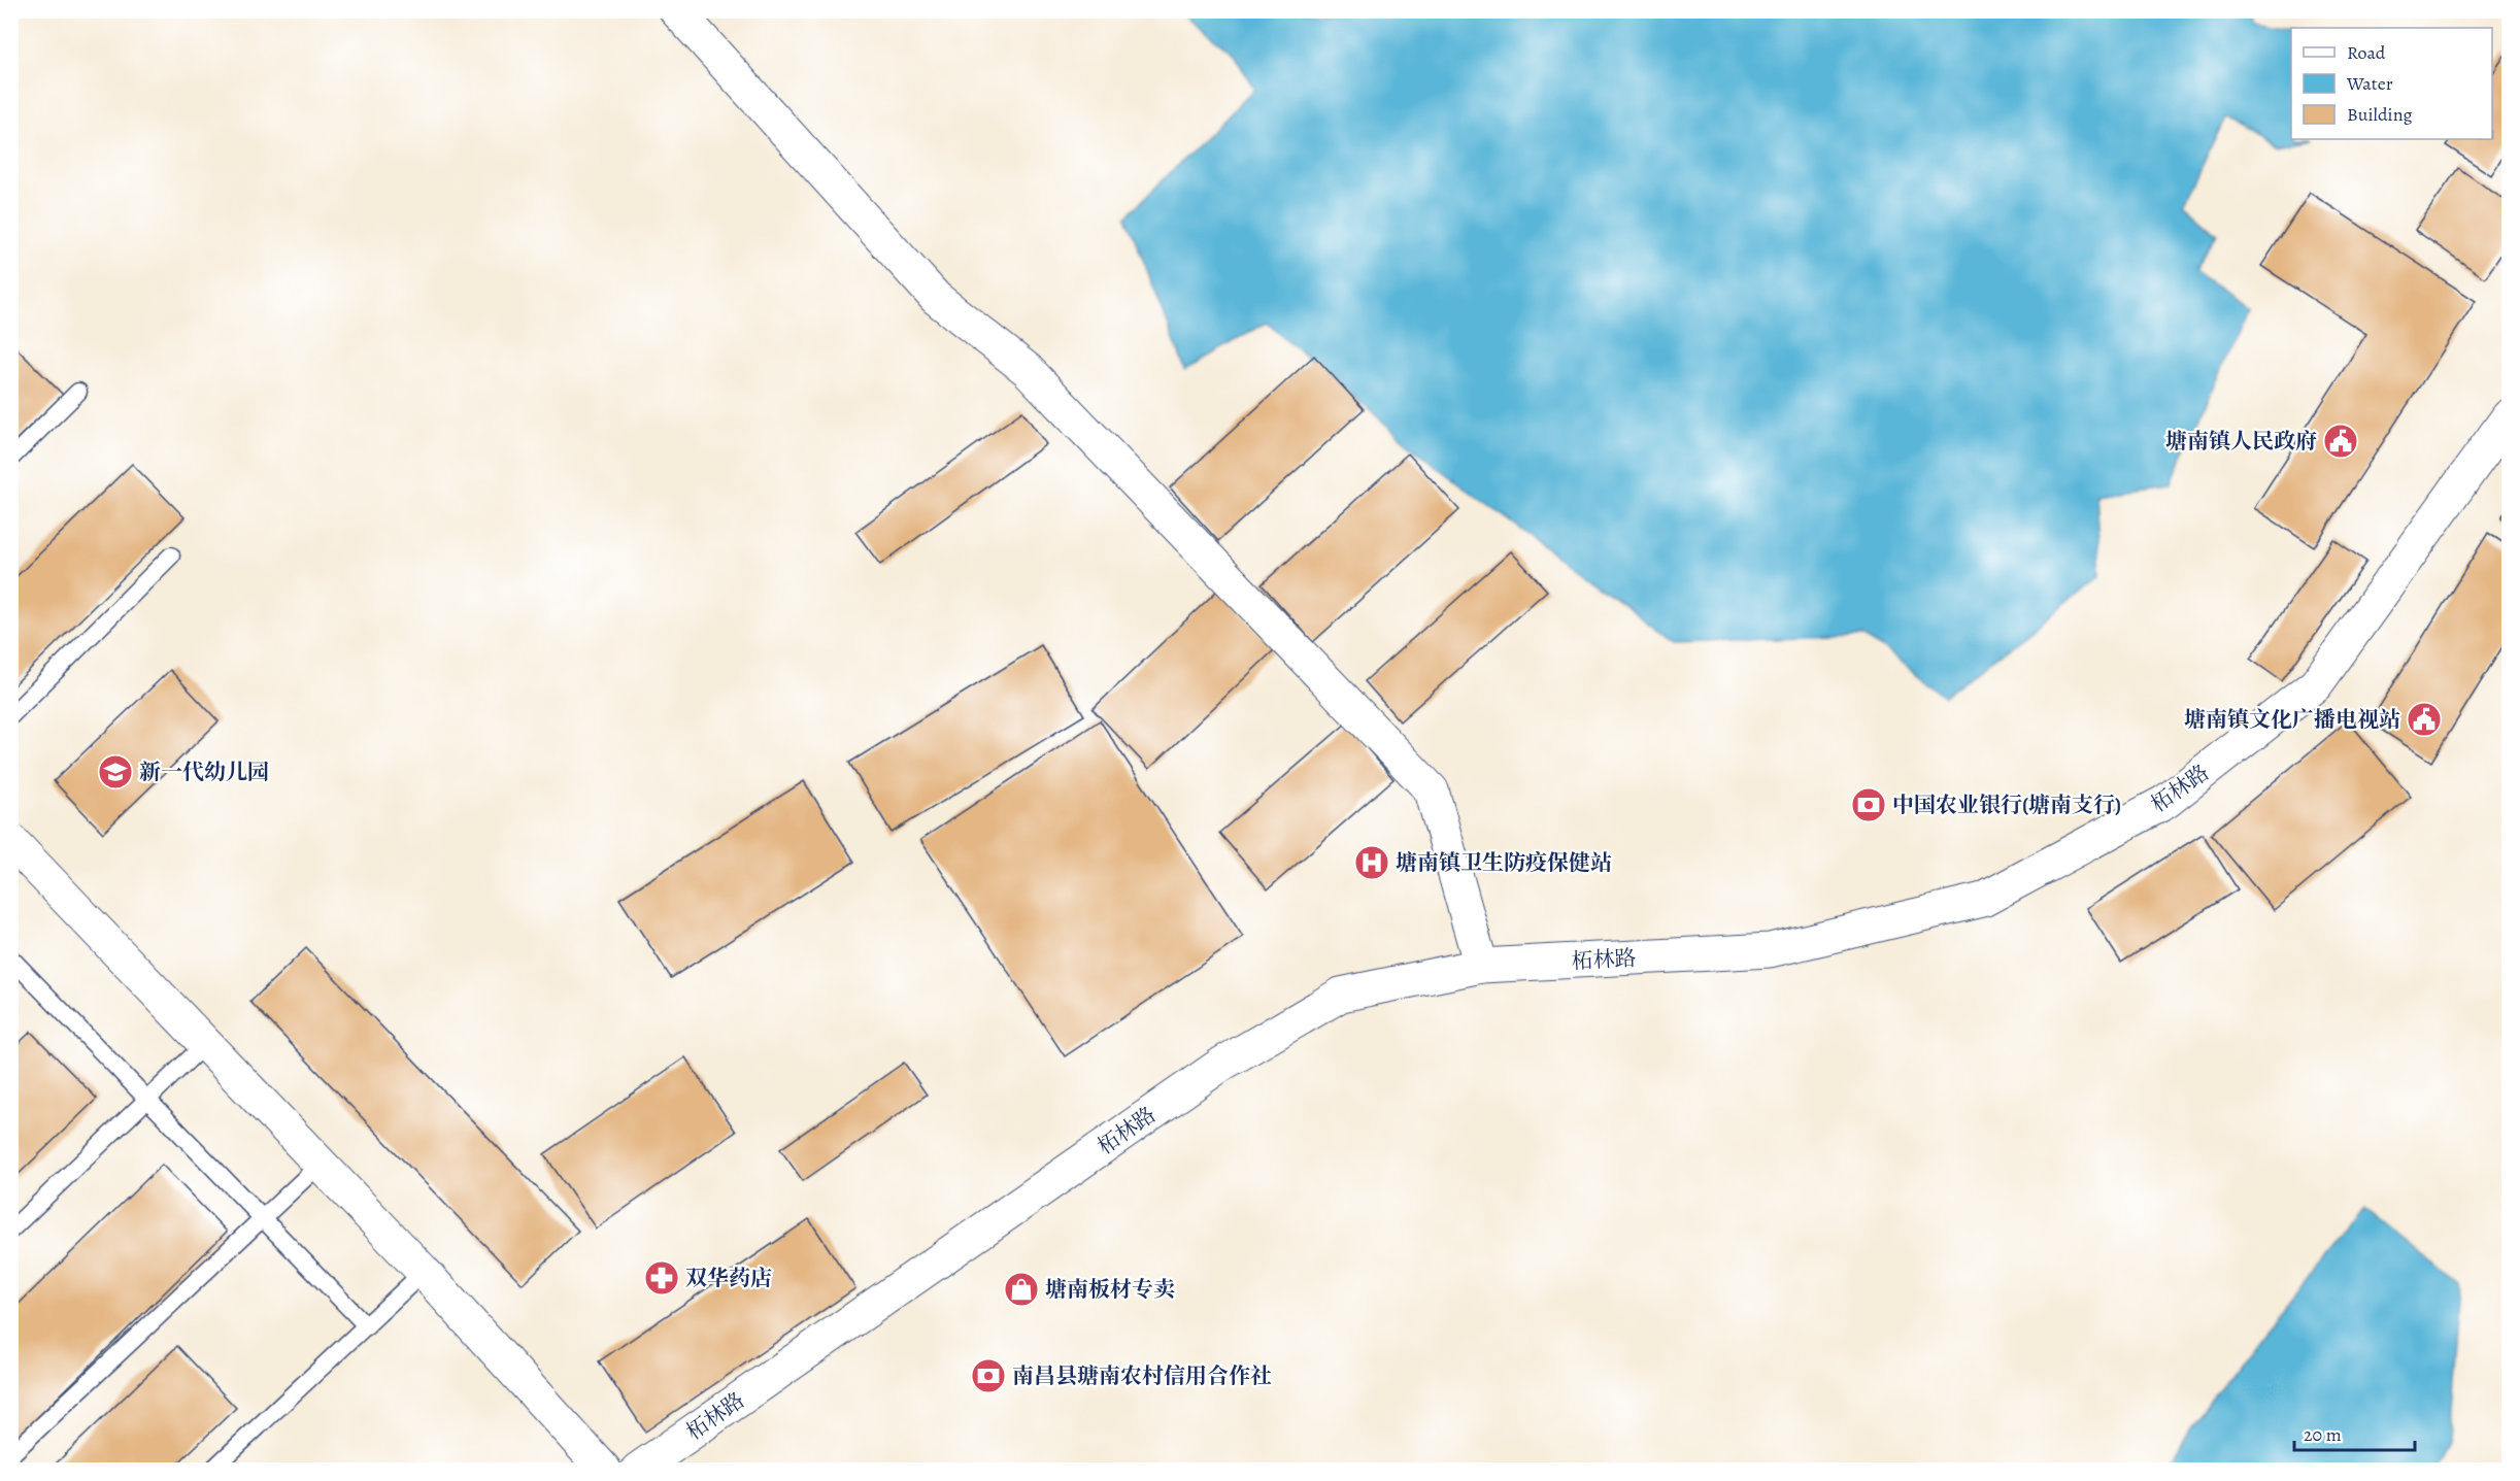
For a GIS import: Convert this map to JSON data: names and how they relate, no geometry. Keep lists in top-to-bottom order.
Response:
{
  "streets": {
    "street": ["柘林路"]
  },
  "places": {
    "public building": ["塘南镇人民政府", "塘南镇文化广播电视站"],
    "school or university": ["新一代幼儿园"],
    "bank": ["中国农业银行(塘南支行)", "南昌县瑭南农村信用合作社"],
    "hospital": ["塘南镇卫生防疫保健站"],
    "pharmacy": ["双华药店"],
    "shop": ["塘南板材专卖"]
  },
  "legend": ["Road", "Water", "Building"],
  "scale_bar": "20 m"
}
